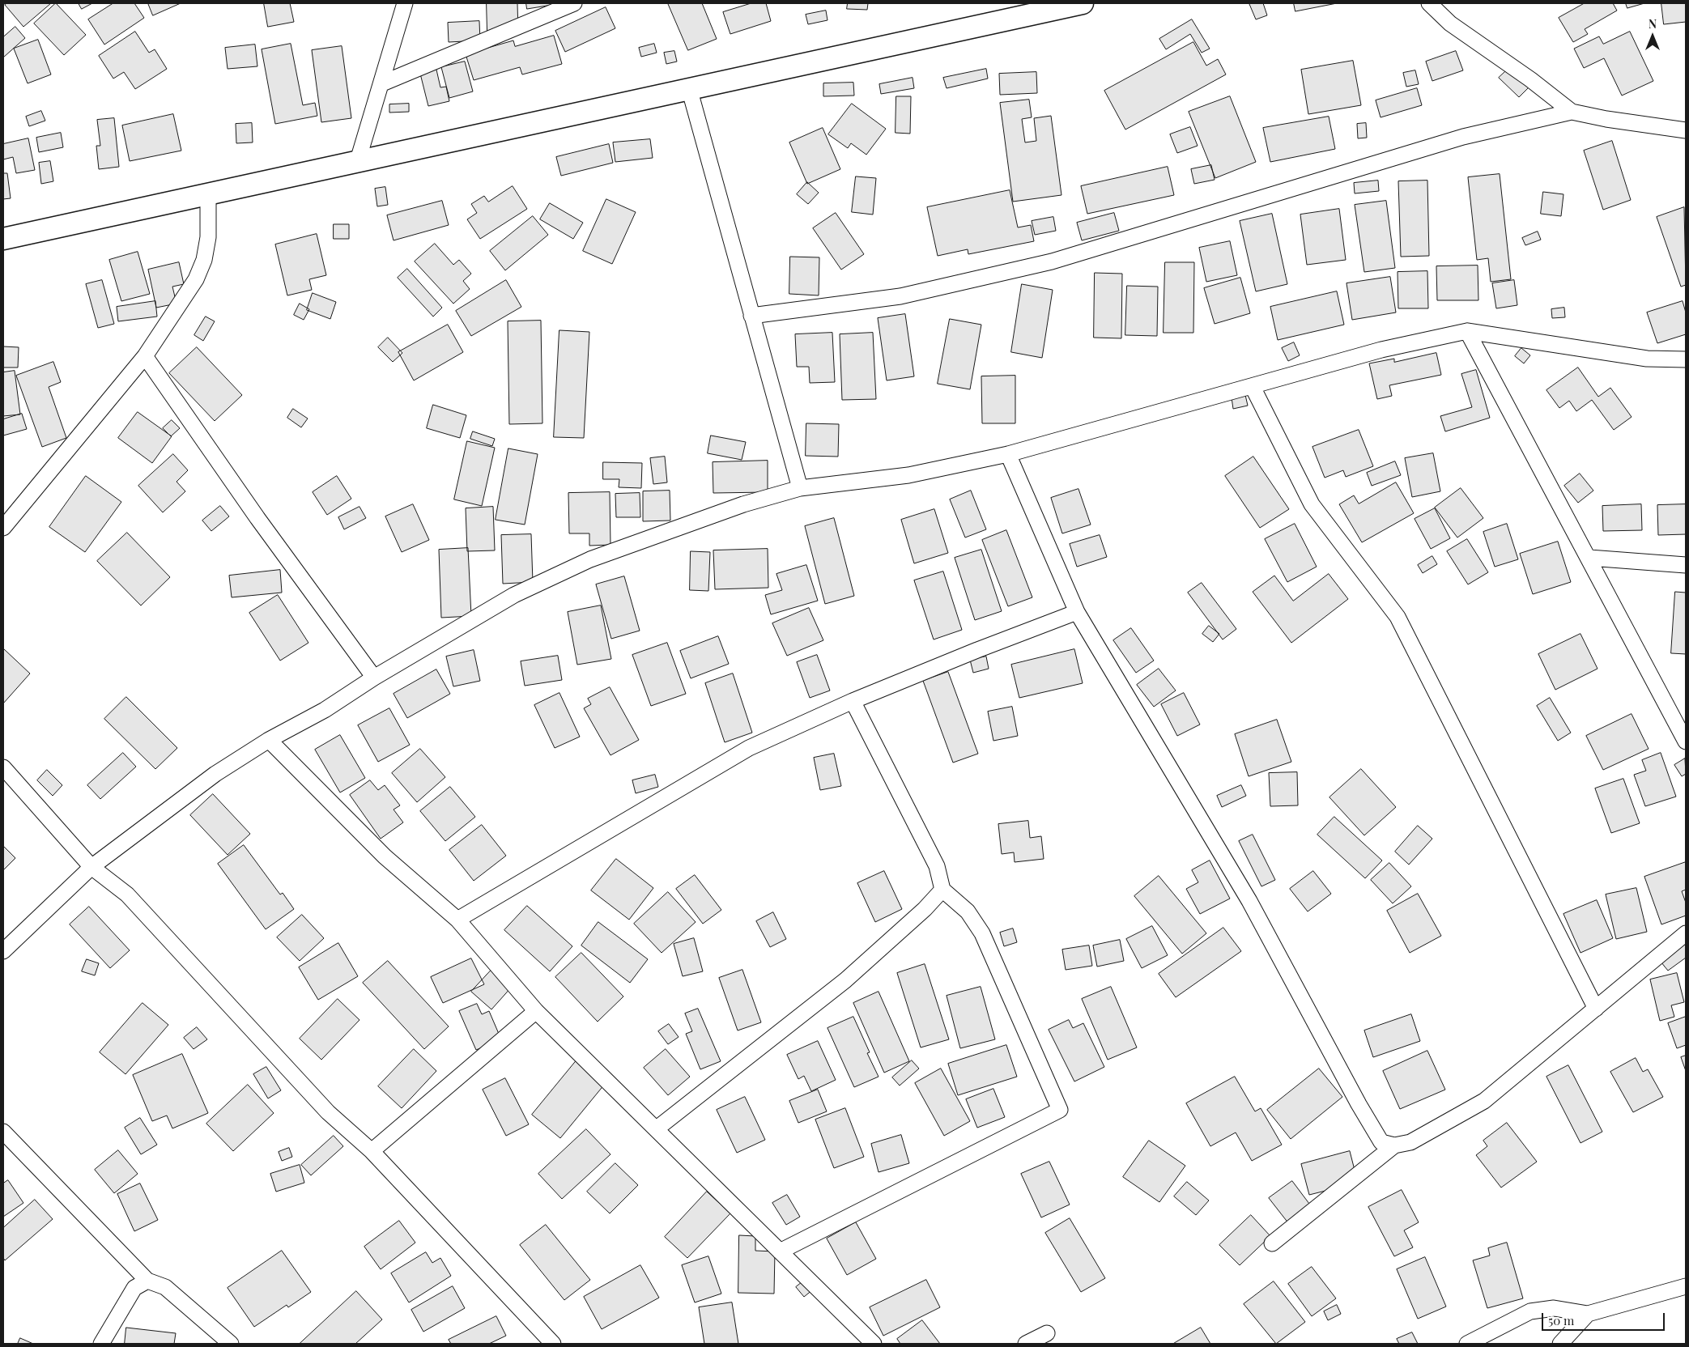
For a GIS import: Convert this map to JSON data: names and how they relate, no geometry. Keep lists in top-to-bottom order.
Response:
{
  "scale_bar": "50 m",
  "north": "top"
}
